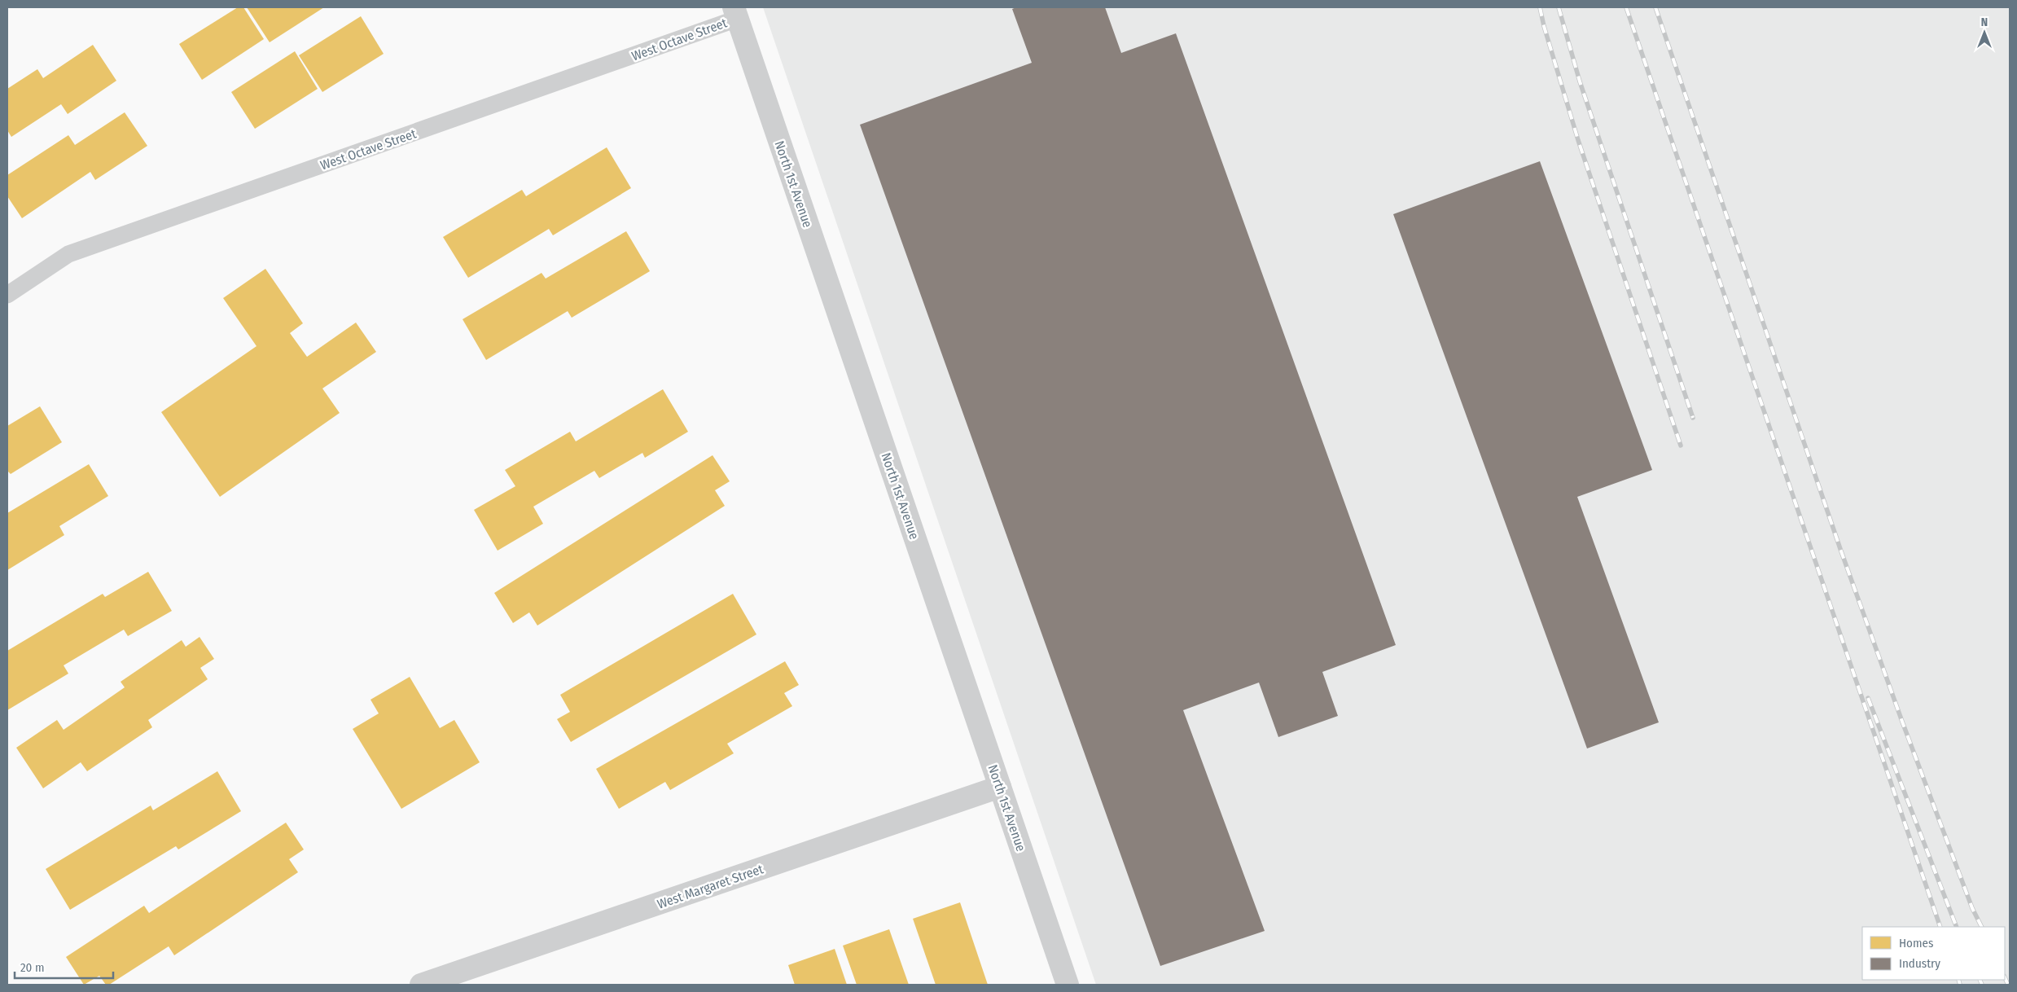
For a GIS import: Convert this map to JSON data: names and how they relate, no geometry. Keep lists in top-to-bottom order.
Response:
{
  "streets": {
    "street": ["North 1st Avenue", "West Margaret Street"],
    "lane": ["West Octave Street"]
  },
  "crossings": [
    ["West Octave Street", "North 1st Avenue"],
    ["North 1st Avenue", "West Margaret Street"]
  ],
  "legend": ["Homes", "Industry"],
  "scale_bar": "20 m",
  "north": "top"
}
